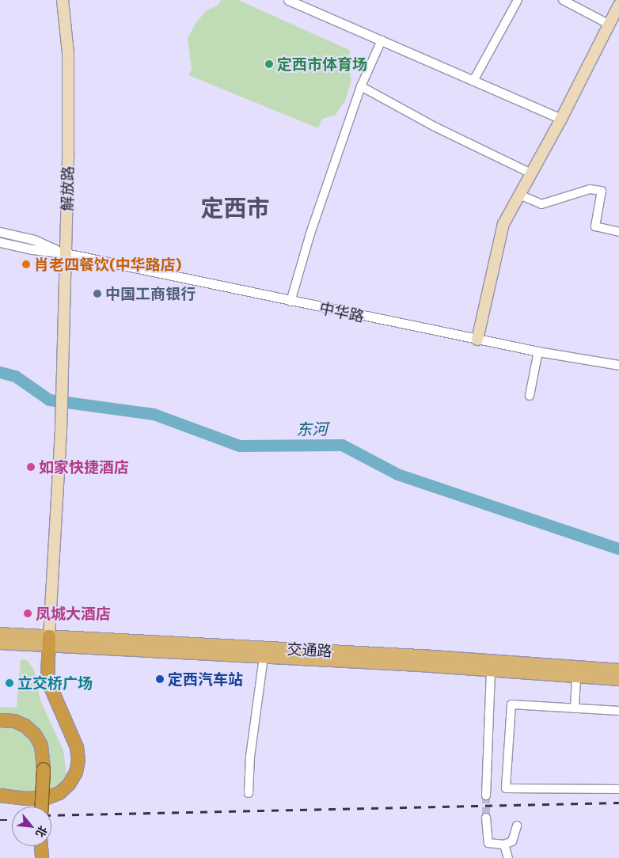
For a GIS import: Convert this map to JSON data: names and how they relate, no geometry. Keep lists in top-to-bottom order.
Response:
{
  "streets": {
    "main road": ["解放路", "交通路"],
    "street": ["中华路"]
  },
  "crossings": [
    ["解放路", "中华路"],
    ["解放路", "交通路"]
  ],
  "districts": ["定西市"],
  "water": ["东河"],
  "places": [
    "定西市体育场",
    "肖老四餐饮(中华路店)",
    "中国工商银行",
    "如家快捷酒店",
    "凤城大酒店",
    "定西汽车站",
    "立交桥广场"
  ],
  "north": "bottom right"
}
